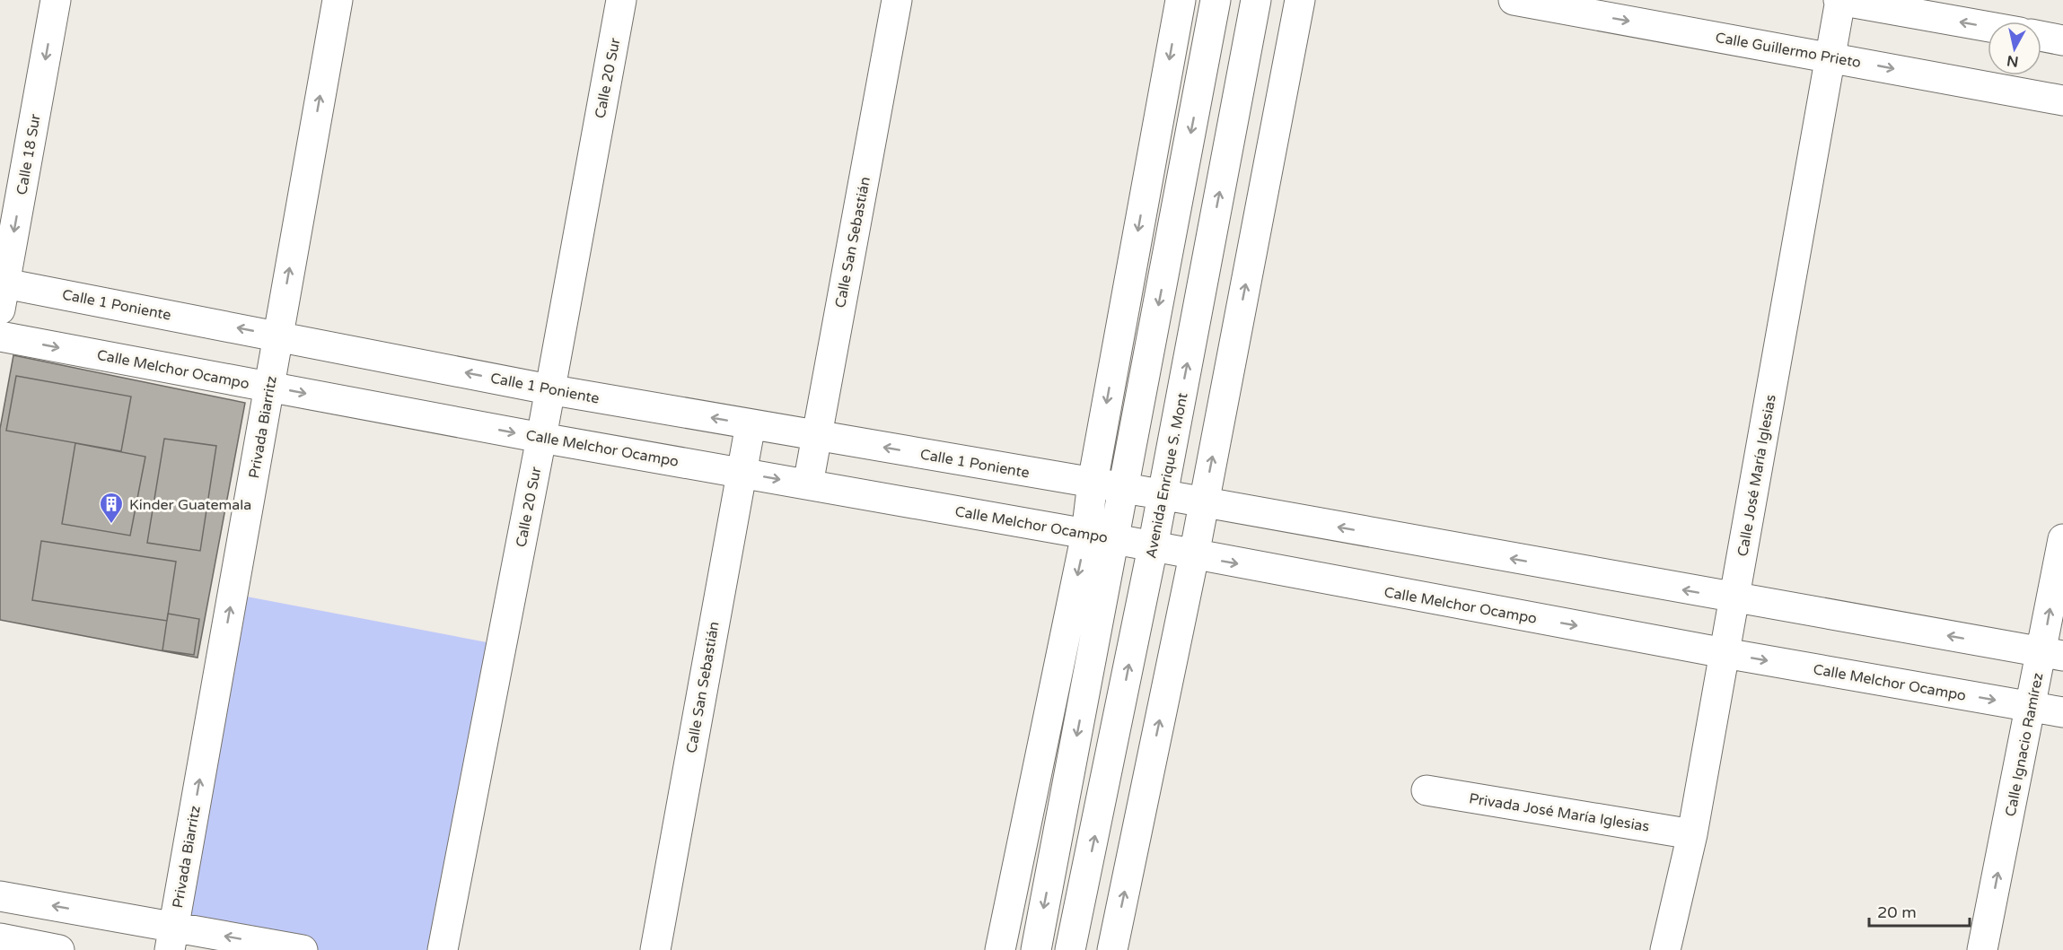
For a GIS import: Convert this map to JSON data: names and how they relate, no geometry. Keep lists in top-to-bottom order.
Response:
{
  "streets": {
    "street": [
      "Calle Guillermo Prieto",
      "Calle 20 Sur",
      "Calle 18 Sur",
      "Calle San Sebastián",
      "Calle 1 Poniente",
      "Calle Melchor Ocampo",
      "Privada Biarritz",
      "Avenida Enrique S. Mont",
      "Calle José María Iglesias",
      "Calle Ignacio Ramírez",
      "Privada José María Iglesias"
    ]
  },
  "crossings": [
    ["Calle Guillermo Prieto", "Calle José María Iglesias"],
    ["Calle 20 Sur", "Calle 1 Poniente"],
    ["Calle 20 Sur", "Calle Melchor Ocampo"],
    ["Calle 18 Sur", "Calle 1 Poniente"],
    ["Calle San Sebastián", "Calle 1 Poniente"],
    ["Calle San Sebastián", "Calle Melchor Ocampo"],
    ["Calle 1 Poniente", "Privada Biarritz"],
    ["Calle Melchor Ocampo", "Privada Biarritz"],
    ["Calle Melchor Ocampo", "Avenida Enrique S. Mont"],
    ["Calle Melchor Ocampo", "Calle José María Iglesias"],
    ["Calle Melchor Ocampo", "Calle Ignacio Ramírez"],
    ["Calle José María Iglesias", "Privada José María Iglesias"]
  ],
  "one_way": [
    "Calle 18 Sur",
    "Calle 1 Poniente",
    "Privada Biarritz",
    "Calle Ignacio Ramírez"
  ],
  "places": {
    "building": ["Kinder Guatemala"]
  },
  "scale_bar": "20 m",
  "north": "bottom"
}
